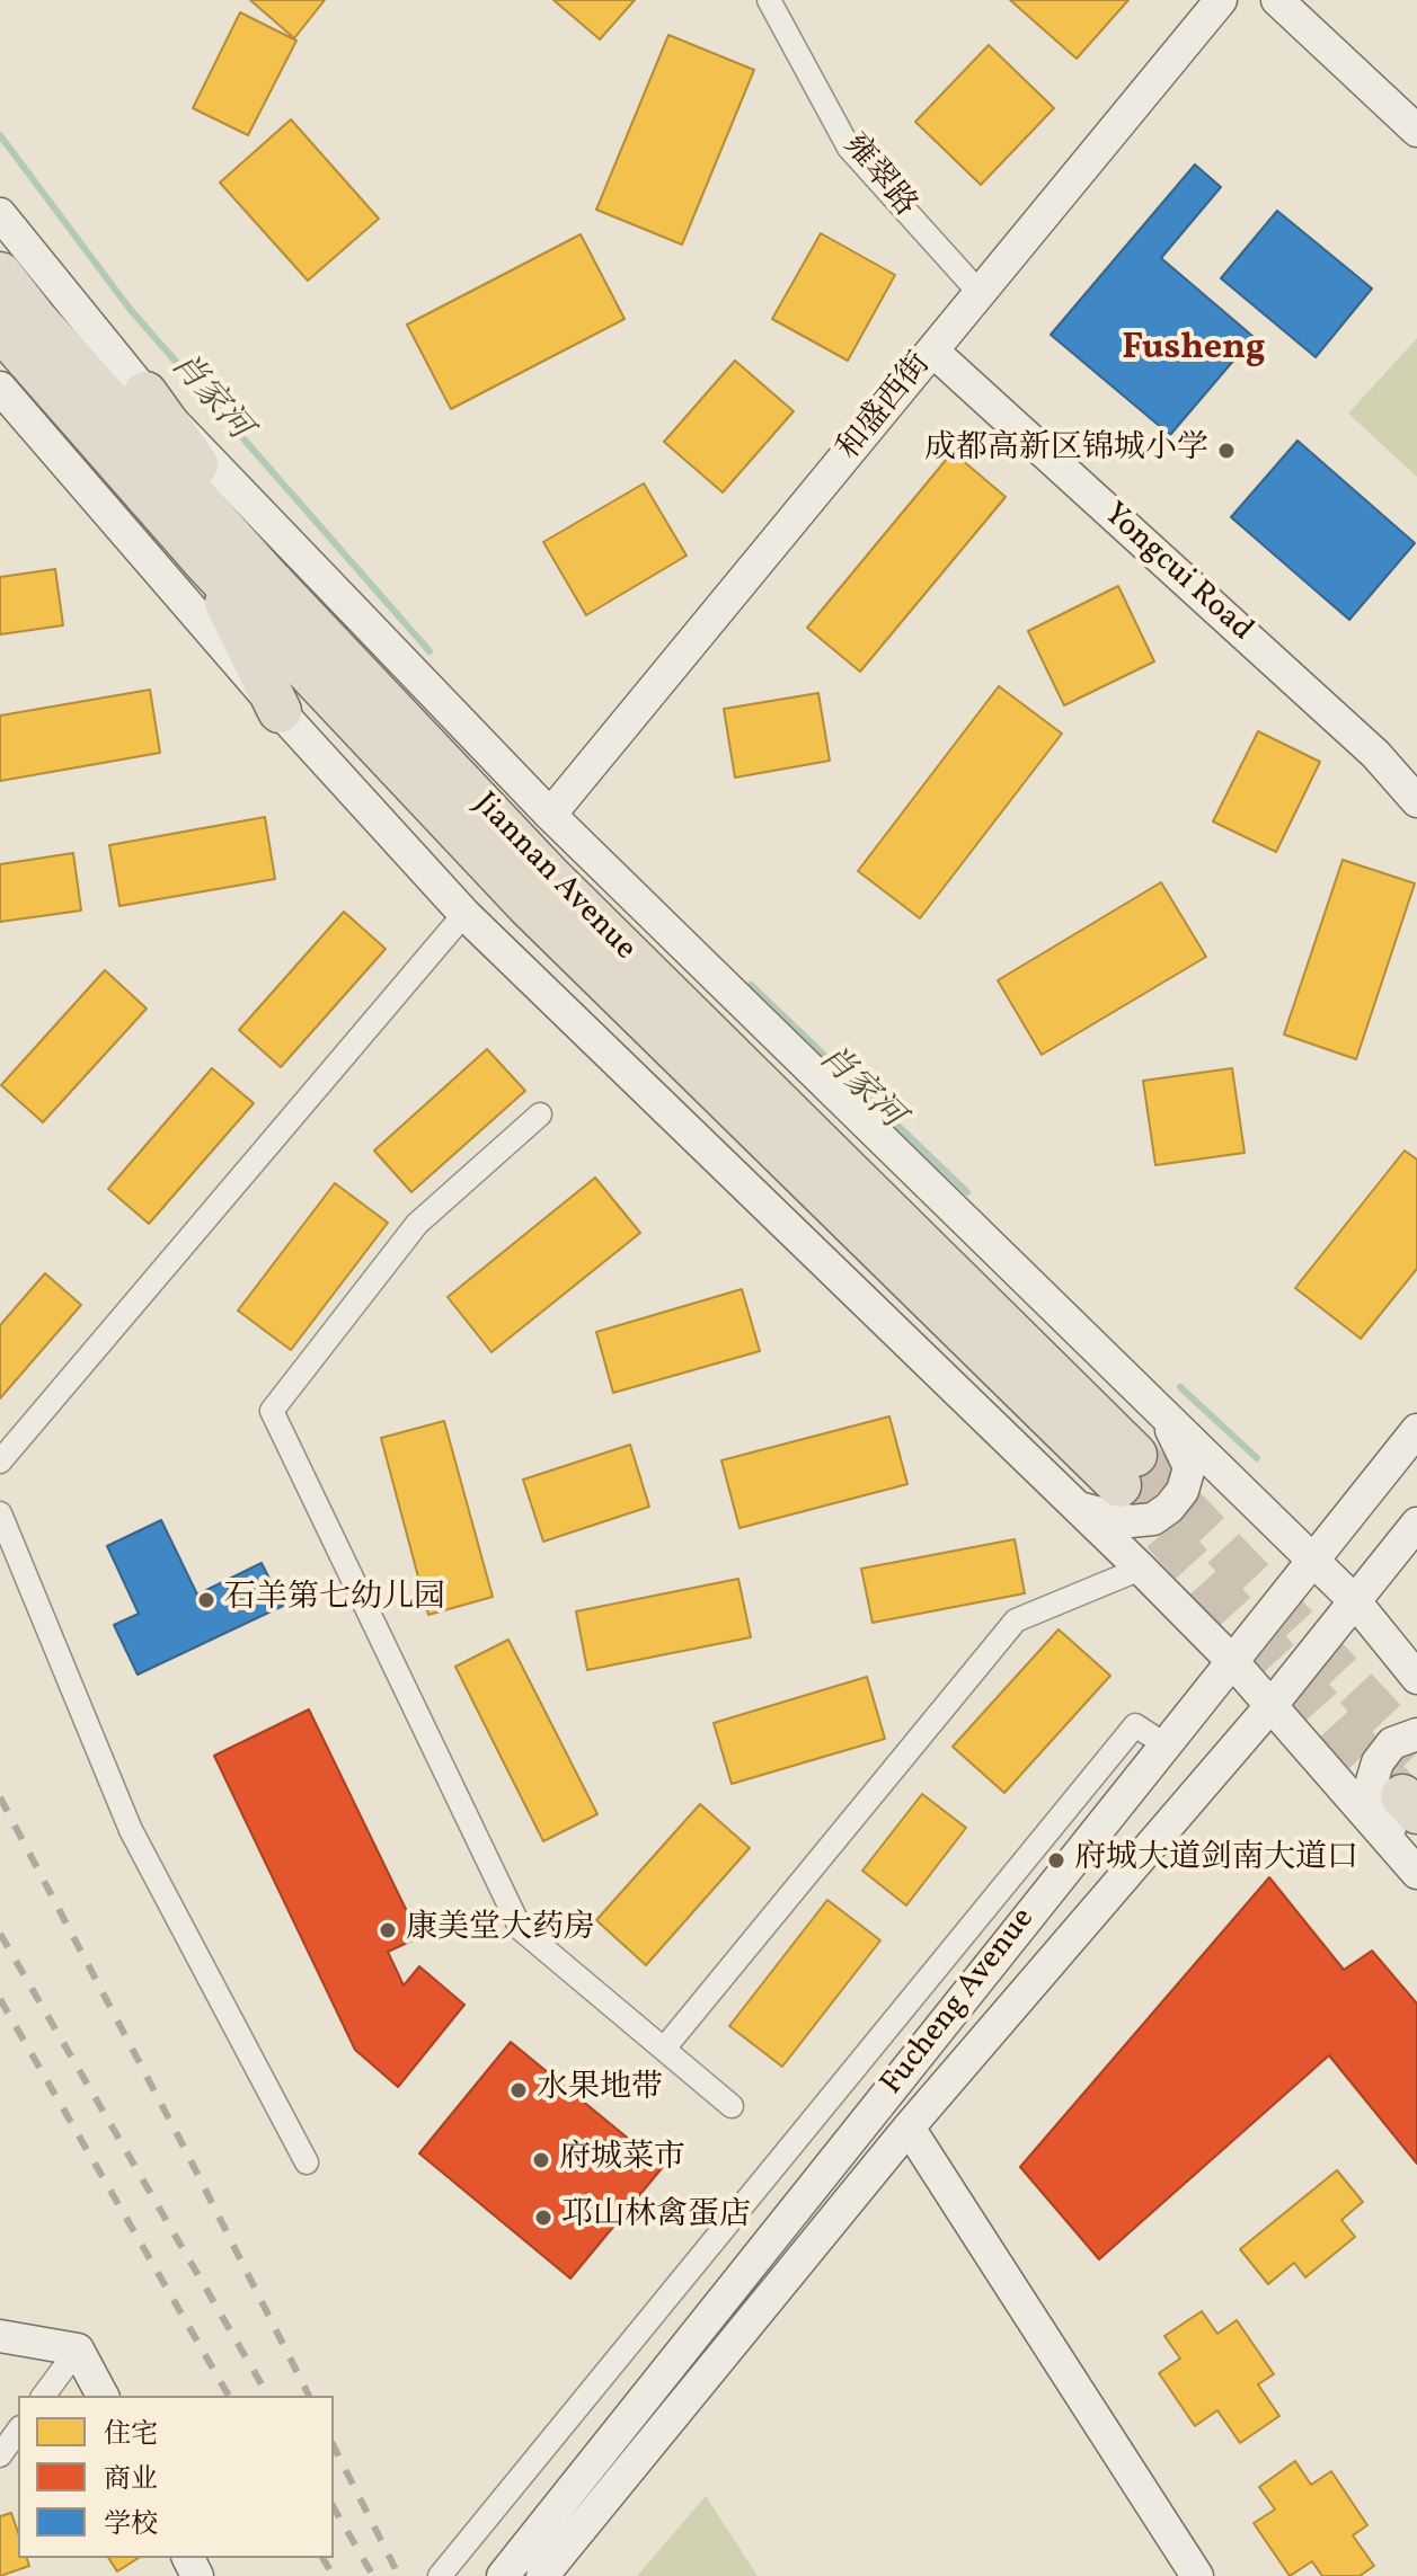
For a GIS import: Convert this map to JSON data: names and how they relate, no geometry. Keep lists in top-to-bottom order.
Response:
{
  "streets": {
    "highway": ["Jiannan Avenue"],
    "main road": ["和盛西街", "Yongcui Road", "Fucheng Avenue"],
    "street": ["雍翠路"]
  },
  "crossings": [
    ["雍翠路", "和盛西街"],
    ["和盛西街", "Yongcui Road"]
  ],
  "districts": ["Fusheng"],
  "water": ["肖家河"],
  "places": [
    "成都高新区锦城小学",
    "石羊第七幼儿园",
    "府城大道剑南大道口",
    "康美堂大药房",
    "水果地带",
    "府城菜市",
    "邛山林禽蛋店"
  ],
  "legend": ["住宅", "商业", "学校"]
}
